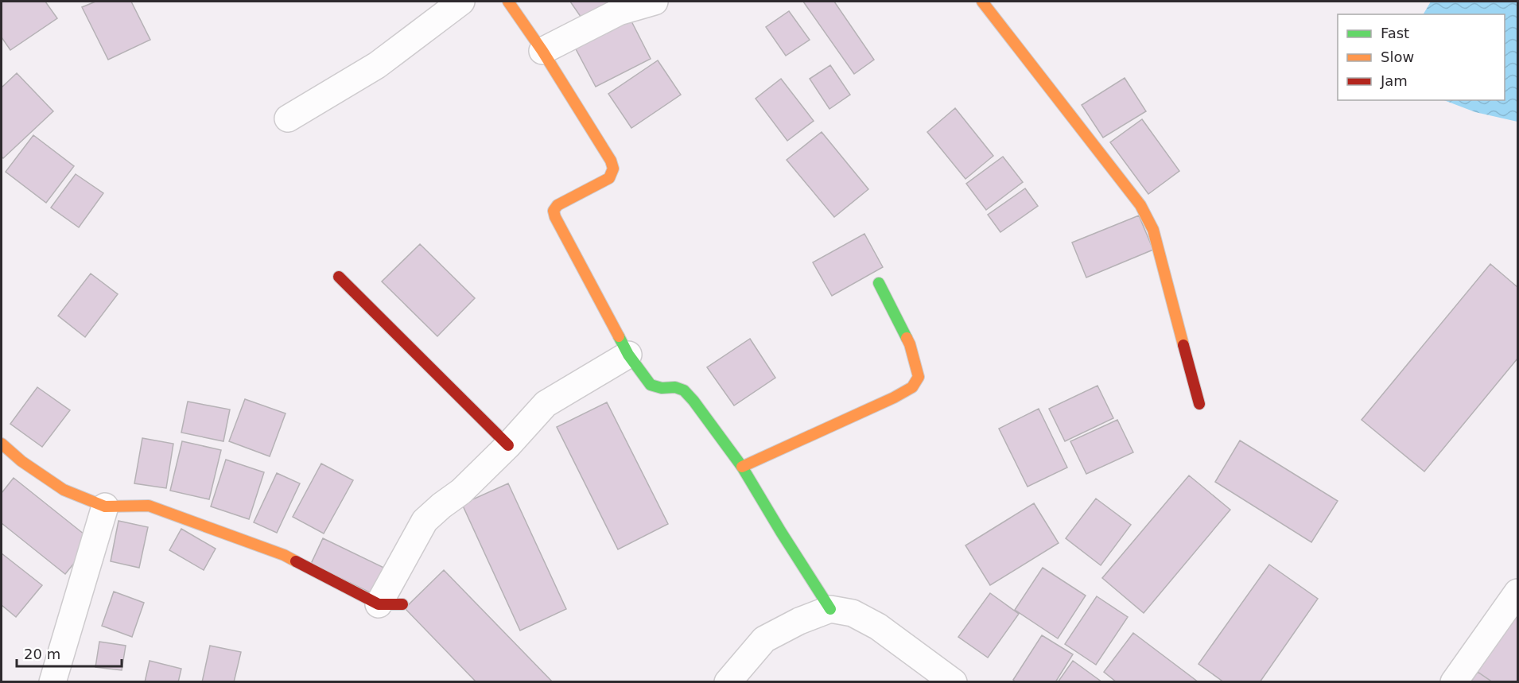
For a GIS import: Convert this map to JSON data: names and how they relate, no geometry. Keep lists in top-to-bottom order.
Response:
{
  "legend": ["Fast", "Slow", "Jam"],
  "scale_bar": "20 m"
}
